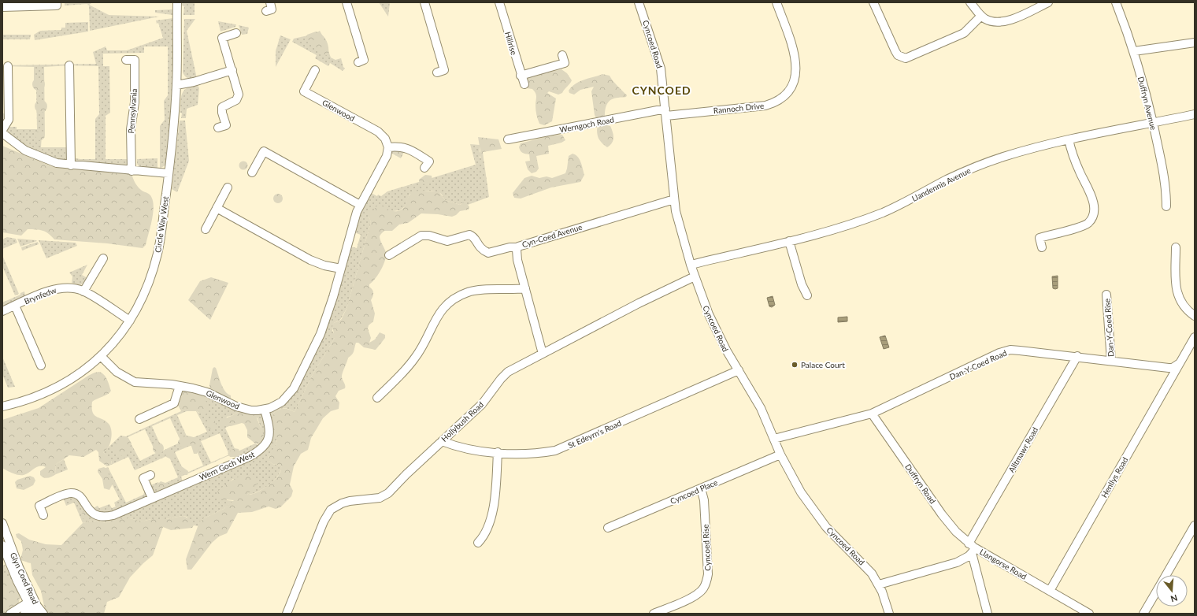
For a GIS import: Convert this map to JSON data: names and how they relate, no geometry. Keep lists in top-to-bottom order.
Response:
{
  "streets": {
    "street": [
      "Hillrise",
      "Cyncoed Road",
      "Duffryn Avenue",
      "Rannoch Drive",
      "Glenwood",
      "Pennsylvania",
      "Werngoch Road",
      "Llandennis Avenue",
      "Circle Way West",
      "Cyn-Coed Avenue",
      "Brynfedw",
      "Dan-Y-Coed Rise",
      "Dan-Y-Coed Road",
      "Hollybush Road",
      "St Edeyrn's Road",
      "Alltmawr Road",
      "Wern Goch West",
      "Henllys Road",
      "Duffryn Road",
      "Cyncoed Place",
      "Cyncoed Rise",
      "Llangorse Road",
      "Glyn Coed Road"
    ]
  },
  "crossings": [
    ["Cyncoed Road", "Rannoch Drive"],
    ["Cyncoed Road", "Werngoch Road"],
    ["Cyncoed Road", "Llandennis Avenue"],
    ["Cyncoed Road", "Cyn-Coed Avenue"],
    ["Cyncoed Road", "Dan-Y-Coed Road"],
    ["Cyncoed Road", "Hollybush Road"],
    ["Cyncoed Road", "St Edeyrn's Road"],
    ["Cyncoed Road", "Cyncoed Place"],
    ["Cyncoed Road", "Llangorse Road"],
    ["Duffryn Avenue", "Llandennis Avenue"],
    ["Rannoch Drive", "Werngoch Road"],
    ["Glenwood", "Circle Way West"],
    ["Glenwood", "Wern Goch West"],
    ["Circle Way West", "Brynfedw"],
    ["Cyn-Coed Avenue", "Hollybush Road"],
    ["Dan-Y-Coed Rise", "Dan-Y-Coed Road"],
    ["Dan-Y-Coed Road", "Alltmawr Road"],
    ["Dan-Y-Coed Road", "Henllys Road"],
    ["Dan-Y-Coed Road", "Duffryn Road"],
    ["Hollybush Road", "St Edeyrn's Road"],
    ["Alltmawr Road", "Duffryn Road"],
    ["Alltmawr Road", "Llangorse Road"],
    ["Henllys Road", "Llangorse Road"],
    ["Duffryn Road", "Llangorse Road"],
    ["Cyncoed Place", "Cyncoed Rise"]
  ],
  "districts": ["CYNCOED"],
  "places": ["Palace Court"],
  "north": "bottom"
}
